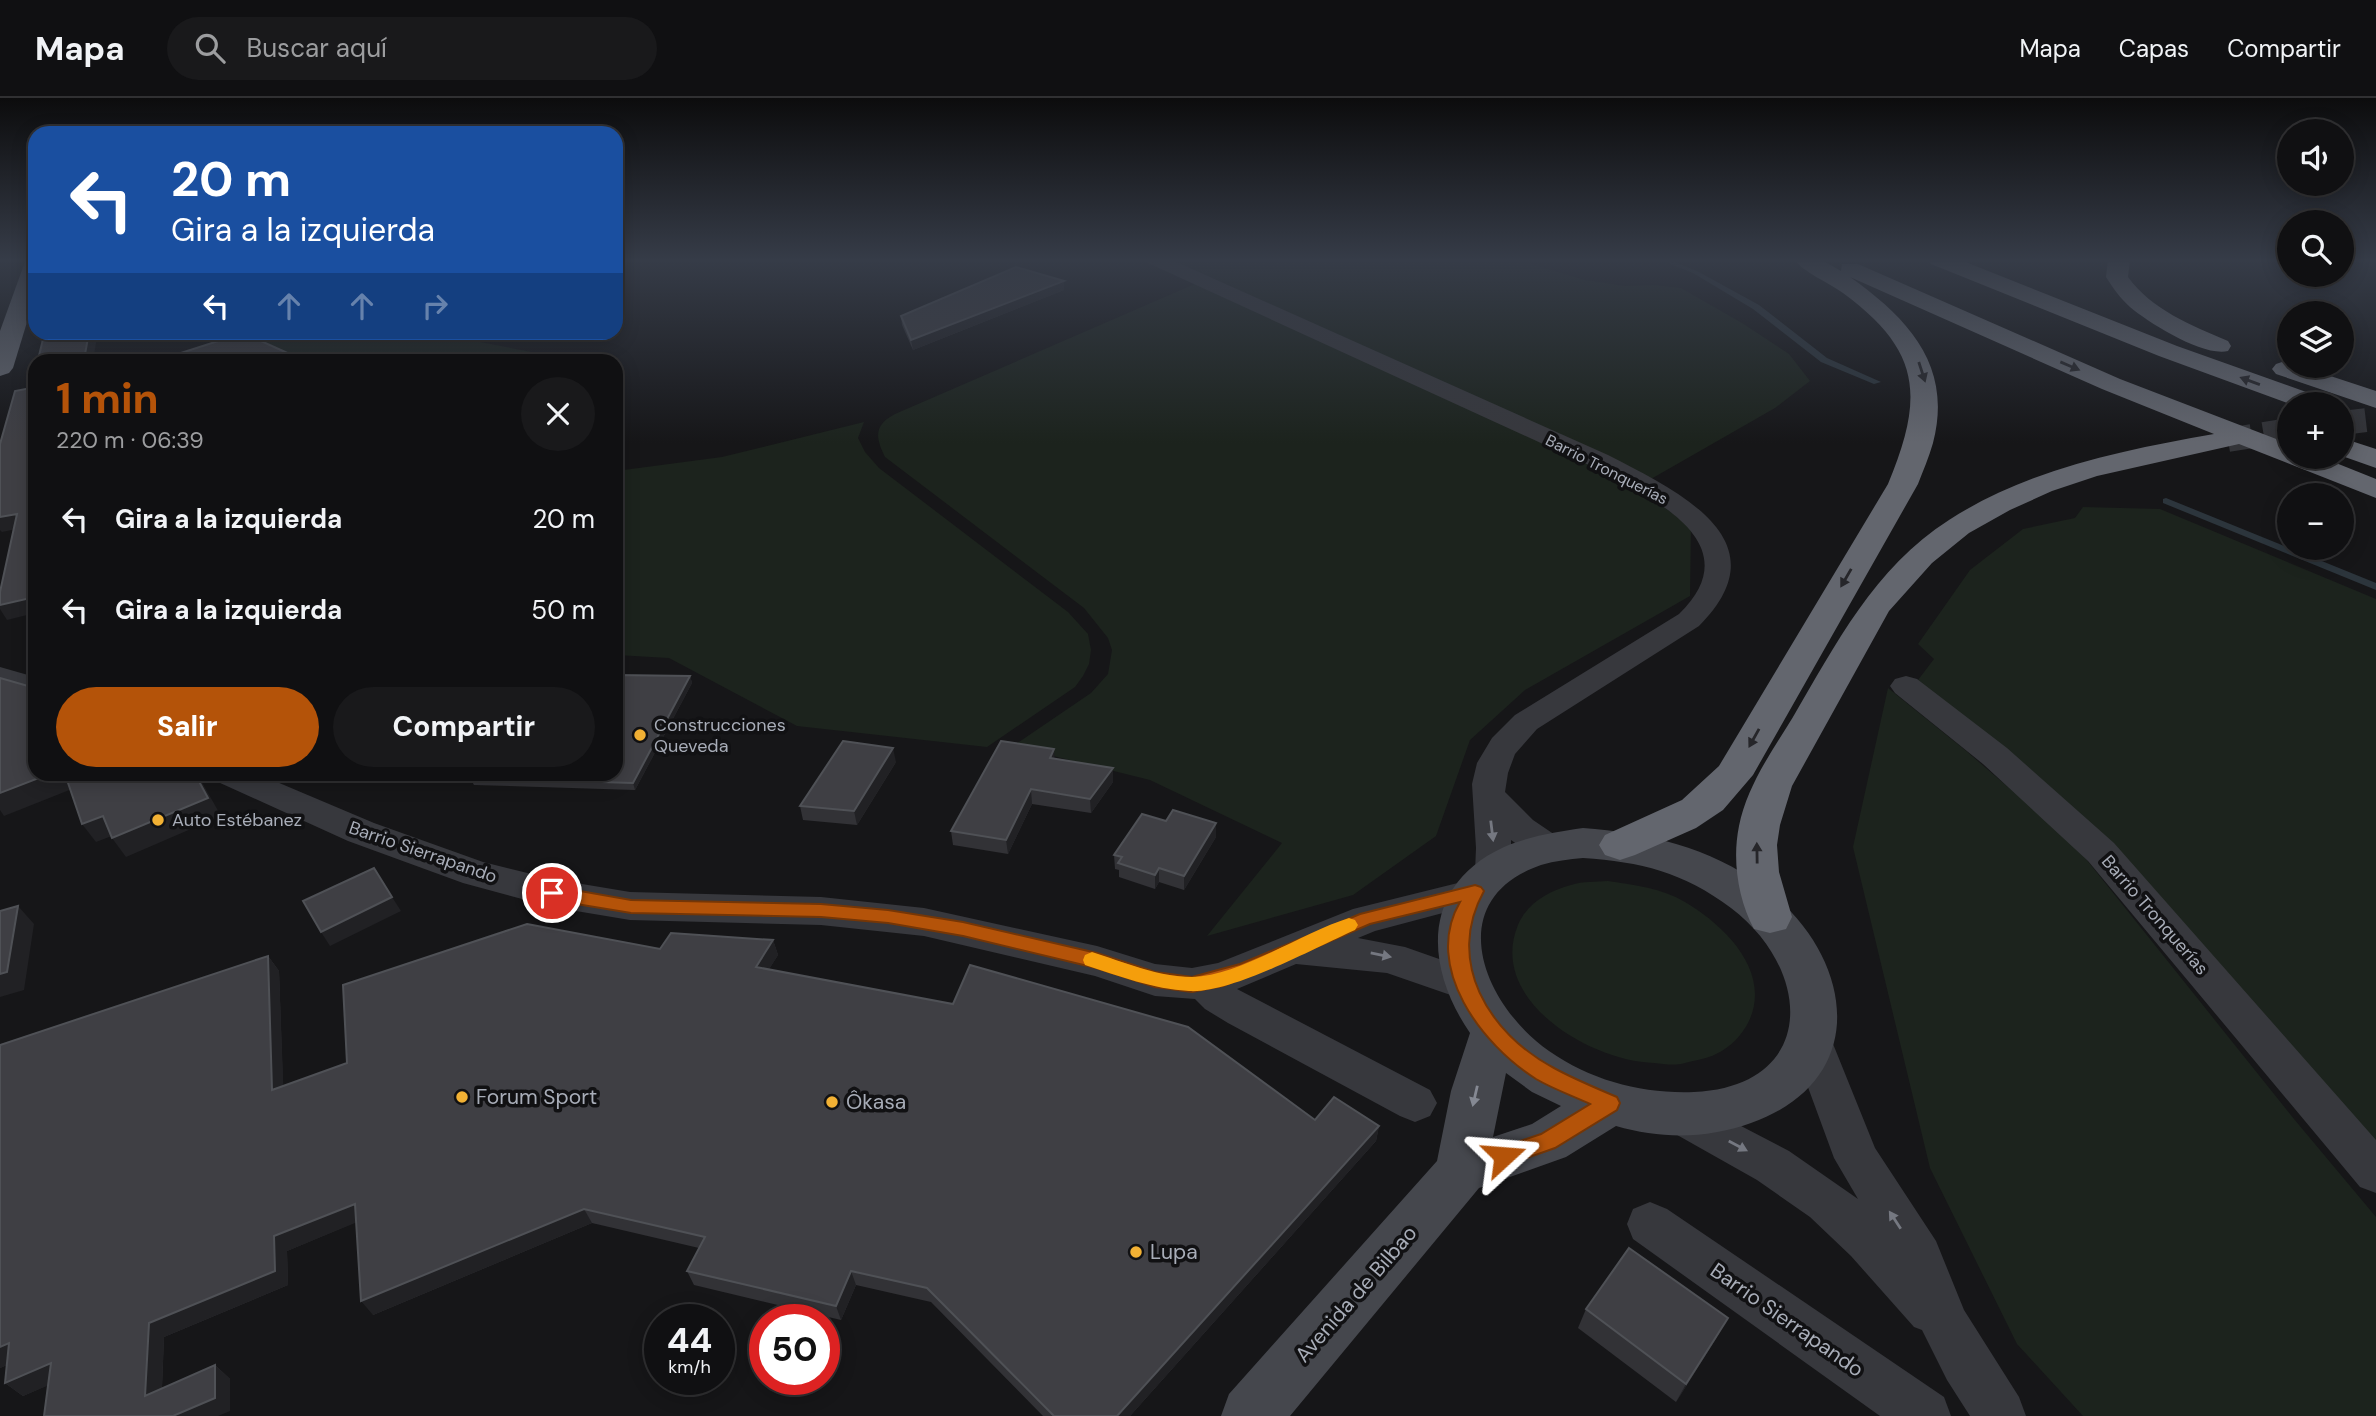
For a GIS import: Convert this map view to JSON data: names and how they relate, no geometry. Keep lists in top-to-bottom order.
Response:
{
  "streets": {
    "main road": ["Avenida de Bilbao"],
    "street": ["Barrio Tronquerías", "Barrio Sierrapando"]
  },
  "crossings": [
    ["Barrio Tronquerías", "Barrio Sierrapando"]
  ],
  "places": [
    "Construcciones Queveda",
    "Auto Estébanez",
    "Forum Sport",
    "Ôkasa",
    "Lupa"
  ],
  "page": {
    "header": "Mapa",
    "search": "Buscar aquí",
    "nav": ["Mapa", "Capas", "Compartir"],
    "map_buttons": ["+", "−"],
    "turn": ["20 m", "Gira a la izquierda"],
    "heading": ["1 min", "220 m · 06:39"],
    "list": [
      {
        "name": "Gira a la izquierda",
        "value": "20 m"
      },
      {
        "name": "Gira a la izquierda",
        "value": "50 m"
      }
    ],
    "buttons": ["Salir", "Compartir"],
    "speed": "44 km/h",
    "limit": "50"
  }
}
